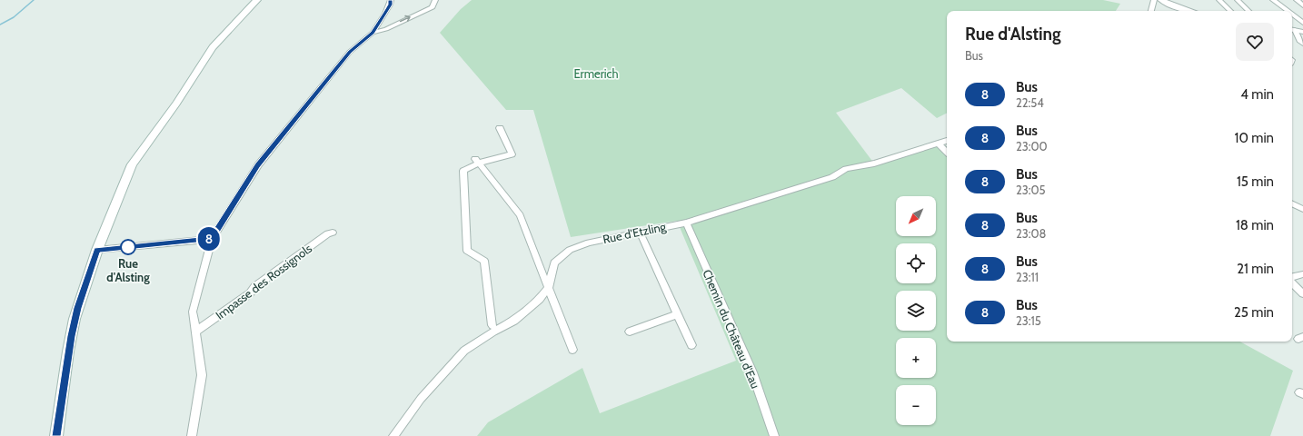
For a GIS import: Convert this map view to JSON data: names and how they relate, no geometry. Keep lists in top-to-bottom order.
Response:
{
  "streets": {
    "street": ["Rue d'Etzling", "Impasse des Rossignols", "Chemin du Château d'Eau"]
  },
  "crossings": [
    ["Rue d'Etzling", "Chemin du Château d'Eau"]
  ],
  "parks": ["Ermerich"],
  "places": ["Rue d'Alsting"],
  "lines": ["bus line 8"],
  "north": "bottom left",
  "page": {
    "on_map": "8",
    "heading": ["Rue d'Alsting", "Bus"],
    "list": [
      {
        "mark": "8",
        "name": "Bus",
        "note": "22:54",
        "value": "4 min"
      },
      {
        "mark": "8",
        "name": "Bus",
        "note": "23:00",
        "value": "10 min"
      },
      {
        "mark": "8",
        "name": "Bus",
        "note": "23:05",
        "value": "15 min"
      },
      {
        "mark": "8",
        "name": "Bus",
        "note": "23:08",
        "value": "18 min"
      },
      {
        "mark": "8",
        "name": "Bus",
        "note": "23:11",
        "value": "21 min"
      },
      {
        "mark": "8",
        "name": "Bus",
        "note": "23:15",
        "value": "25 min"
      }
    ],
    "map_buttons": ["+", "−"]
  }
}
